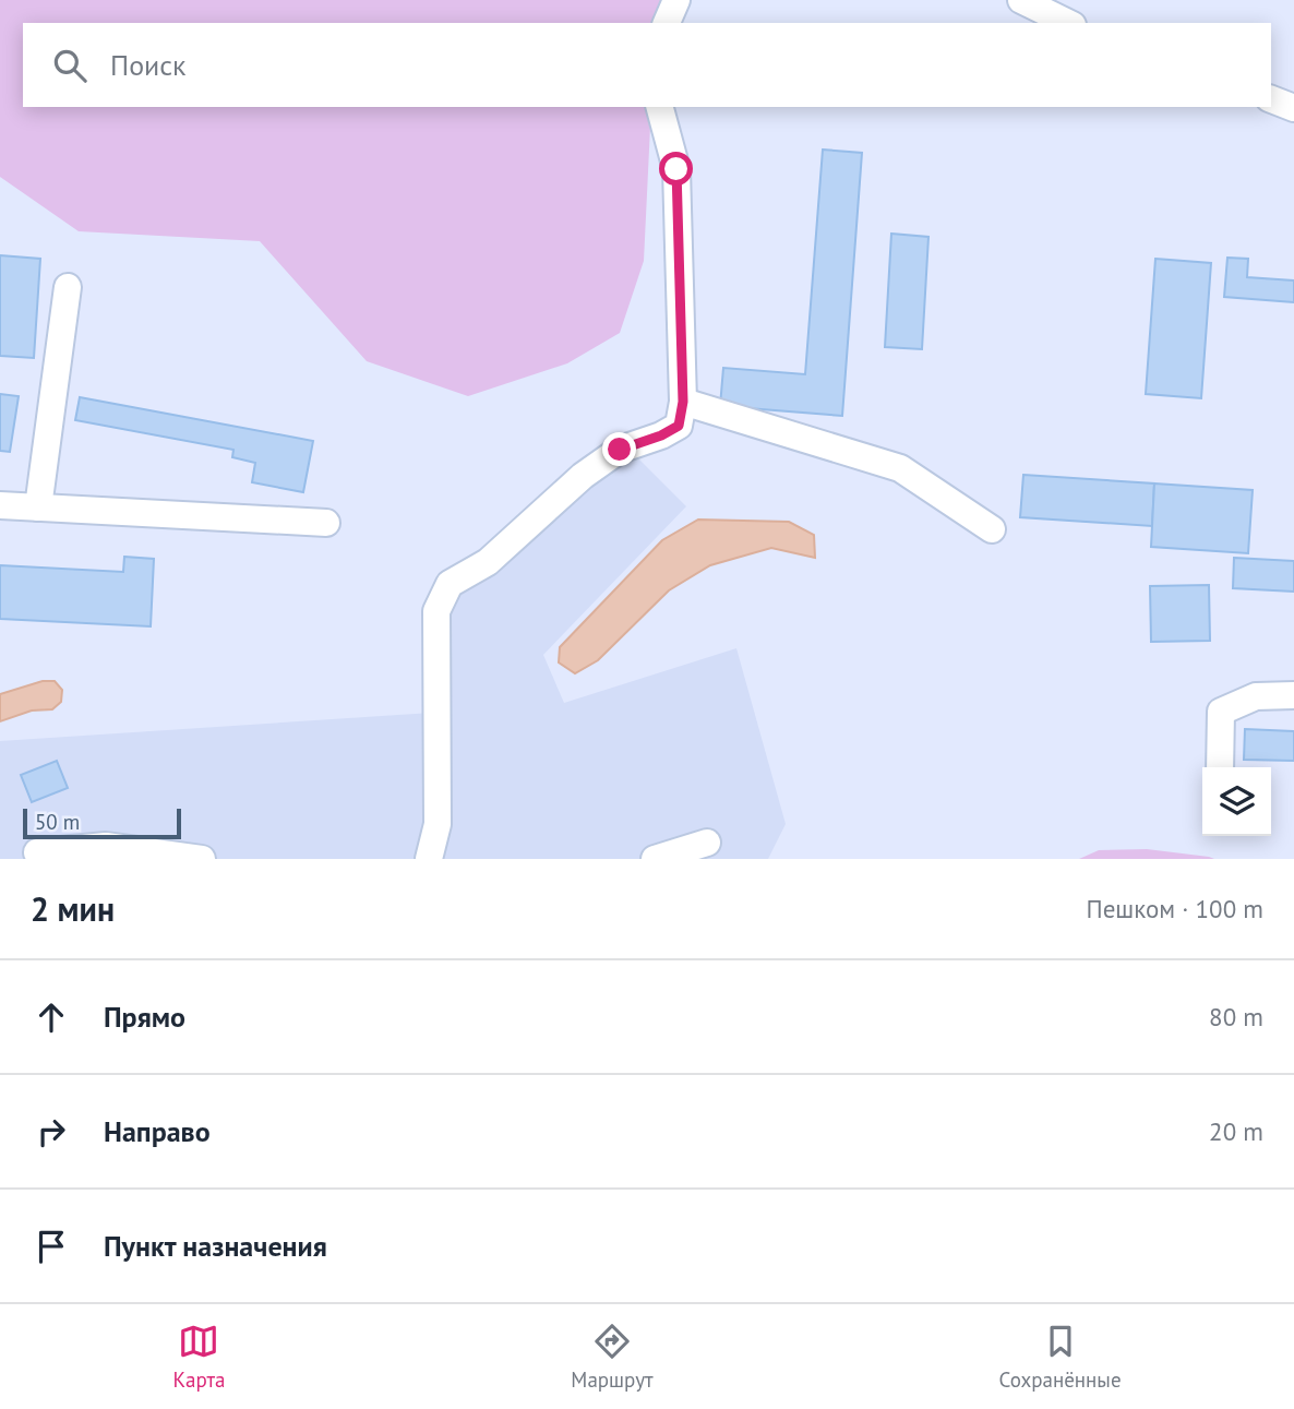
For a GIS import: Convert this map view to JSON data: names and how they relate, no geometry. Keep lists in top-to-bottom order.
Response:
{
  "scale_bar": "50 m",
  "page": {
    "search": "Поиск",
    "scale": "50 m",
    "heading": ["2 мин", "Пешком · 100 m"],
    "list": [
      ["Прямо", "80 m"],
      ["Направо", "20 m"],
      "Пункт назначения"
    ],
    "nav": ["Карта", "Маршрут", "Сохранённые"]
  }
}
